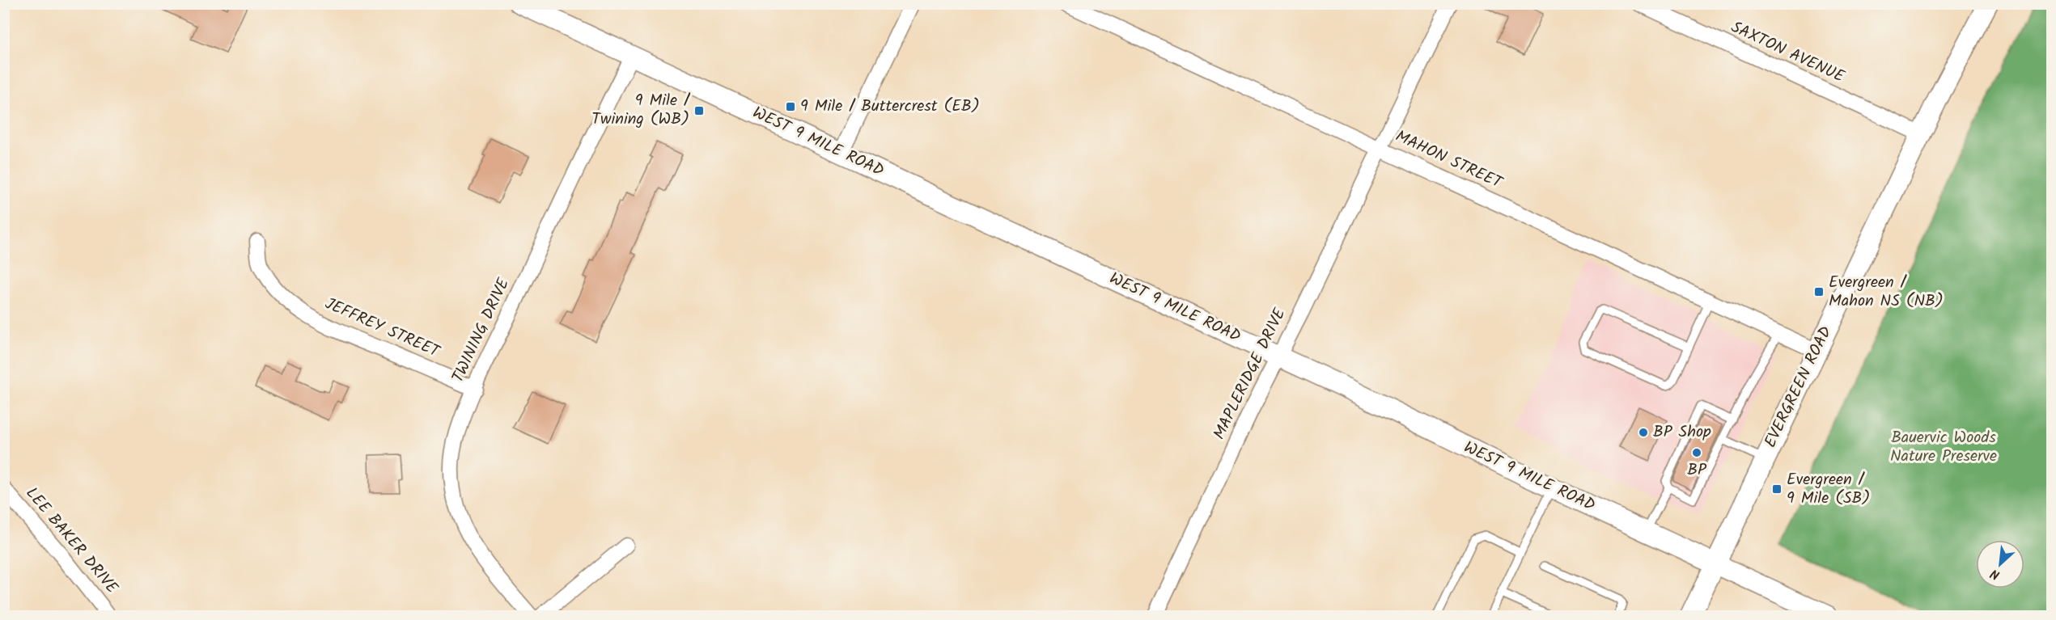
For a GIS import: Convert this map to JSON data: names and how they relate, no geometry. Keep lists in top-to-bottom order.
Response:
{
  "streets": {
    "main road": ["WEST 9 MILE ROAD", "EVERGREEN ROAD"],
    "street": [
      "SAXTON AVENUE",
      "MAHON STREET",
      "JEFFREY STREET",
      "TWINING DRIVE",
      "MAPLERIDGE DRIVE",
      "LEE BAKER DRIVE"
    ]
  },
  "crossings": [
    ["SAXTON AVENUE", "EVERGREEN ROAD"],
    ["WEST 9 MILE ROAD", "TWINING DRIVE"],
    ["WEST 9 MILE ROAD", "MAPLERIDGE DRIVE"],
    ["WEST 9 MILE ROAD", "EVERGREEN ROAD"],
    ["MAHON STREET", "MAPLERIDGE DRIVE"],
    ["MAHON STREET", "EVERGREEN ROAD"],
    ["JEFFREY STREET", "TWINING DRIVE"]
  ],
  "parks": ["Bauervic Woods Nature Preserve"],
  "places": {
    "transit": [
      "9 Mile / Buttercrest (EB)",
      "9 Mile / Twining (WB)",
      "Evergreen / Mahon NS (NB)",
      "Evergreen / 9 Mile (SB)"
    ],
    "other": ["BP Shop", "BP"]
  },
  "north": "bottom left"
}
